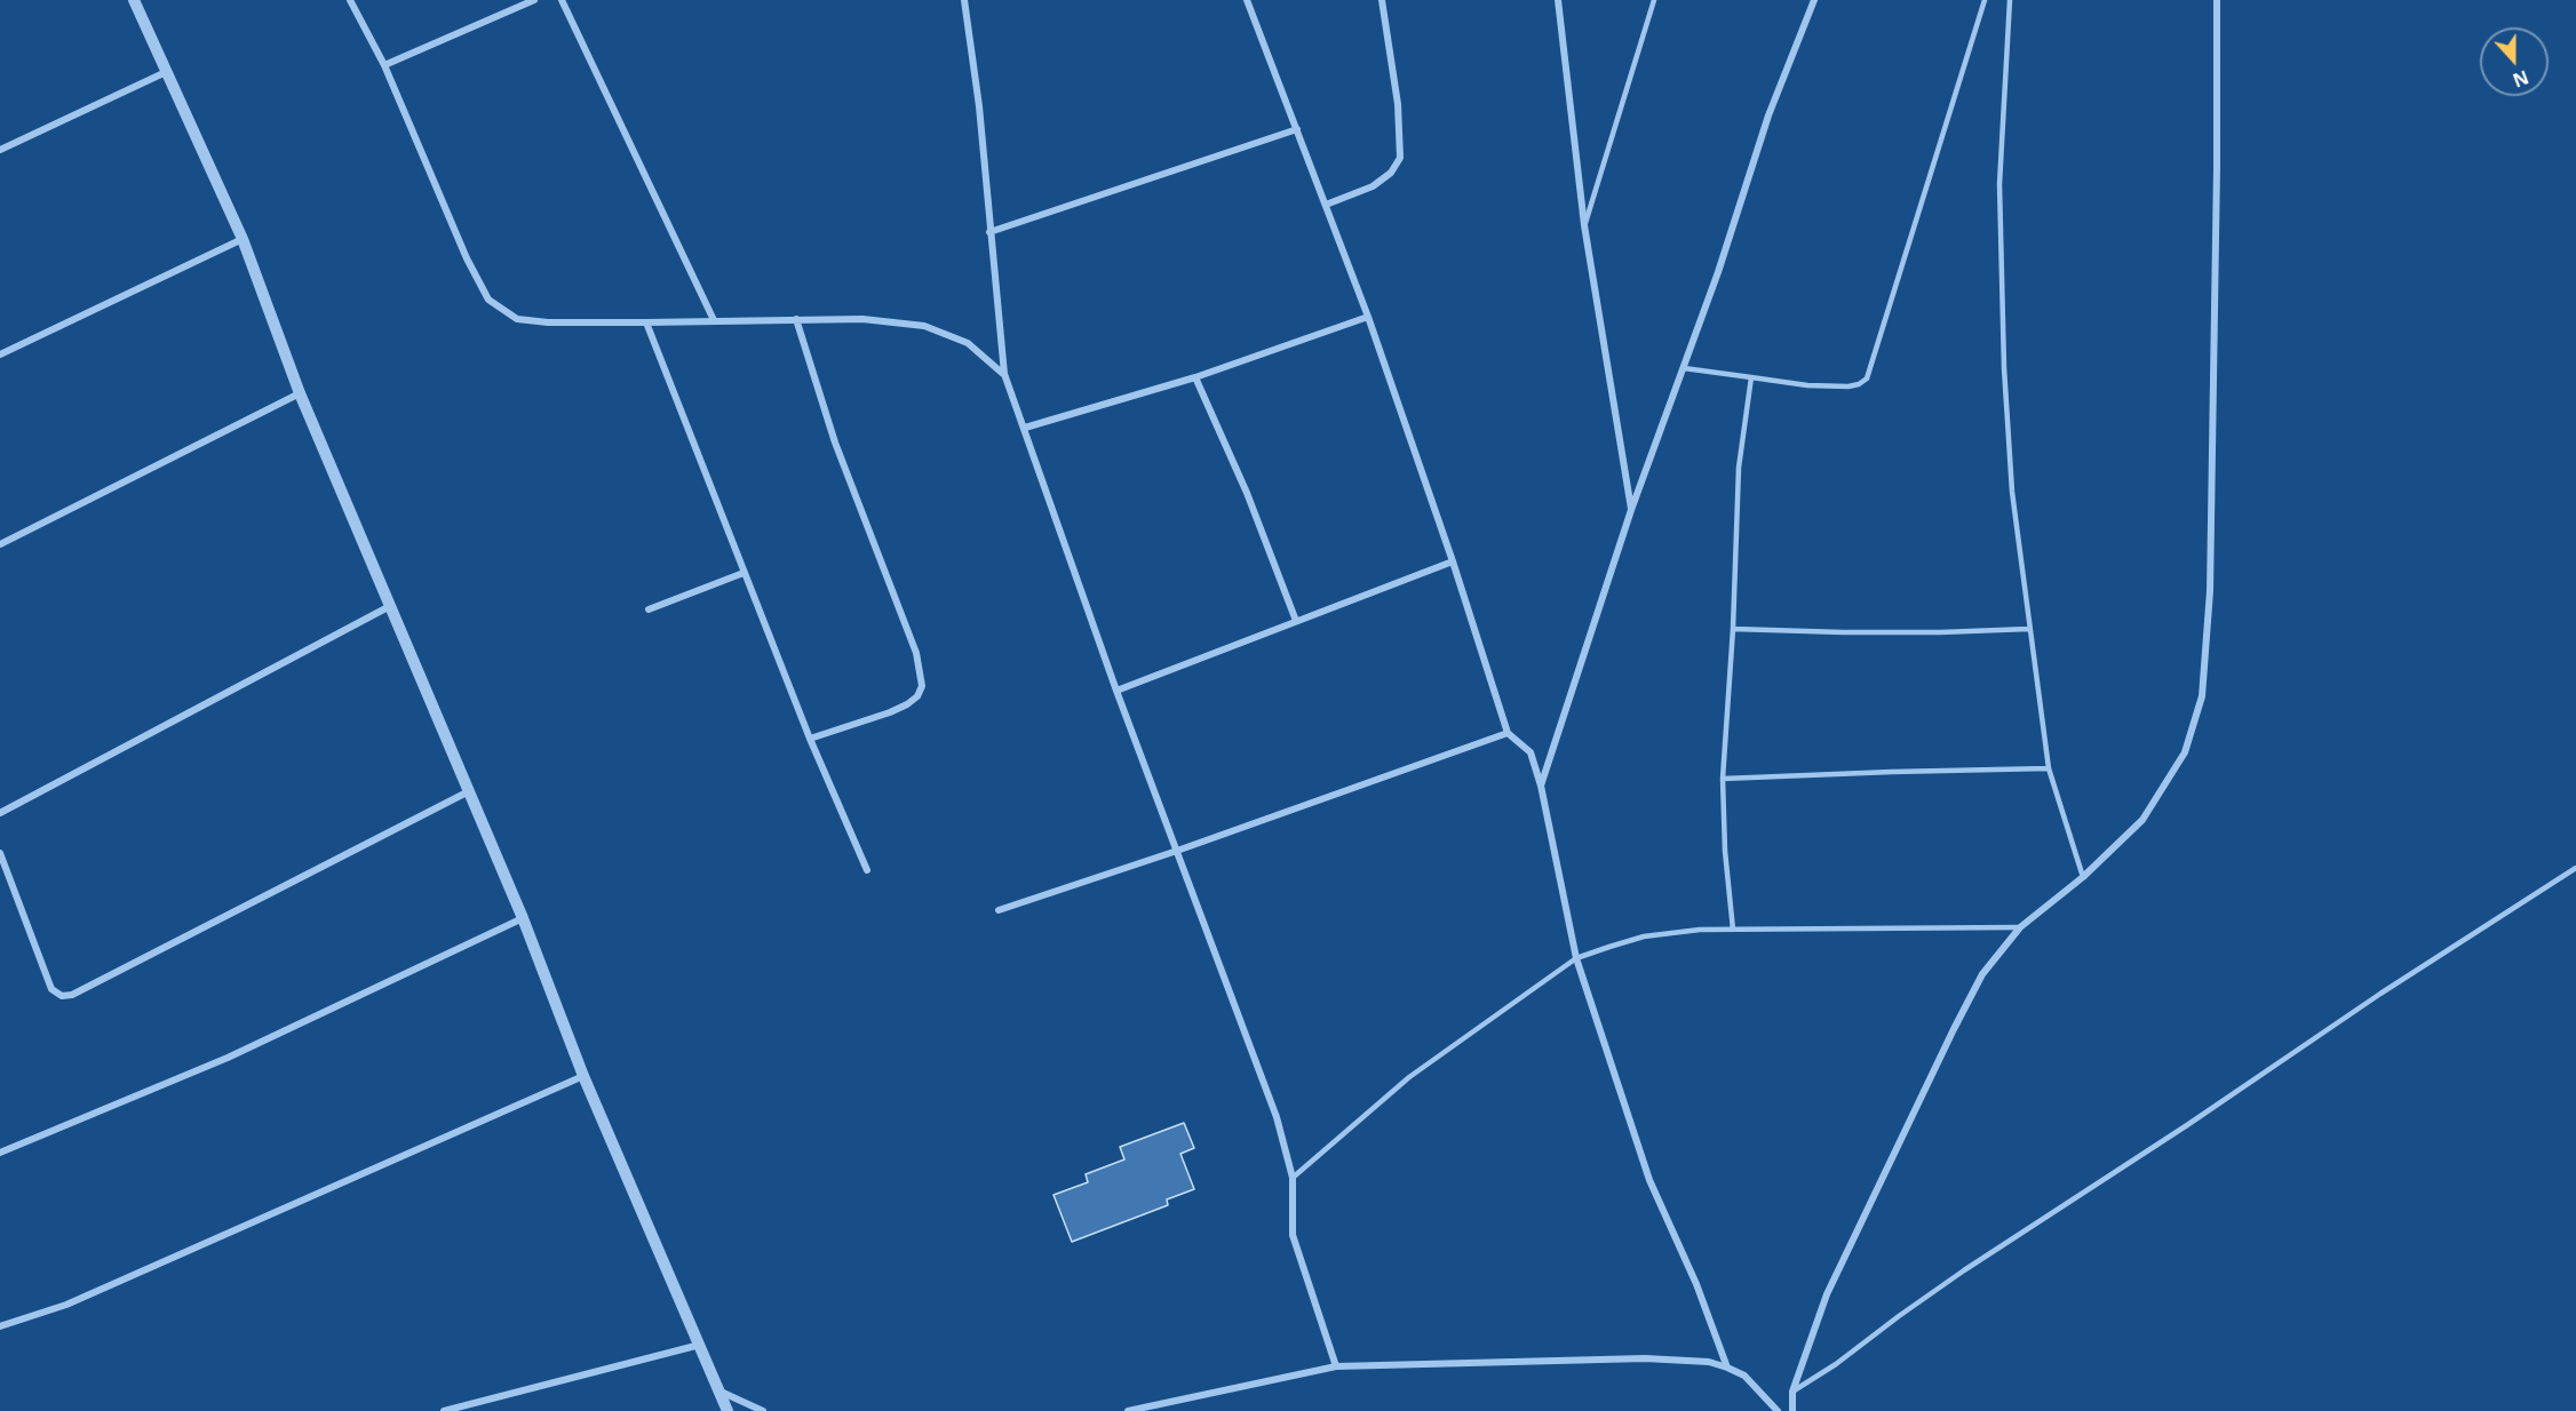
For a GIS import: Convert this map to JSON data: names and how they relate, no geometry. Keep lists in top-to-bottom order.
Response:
{
  "north": "bottom"
}
